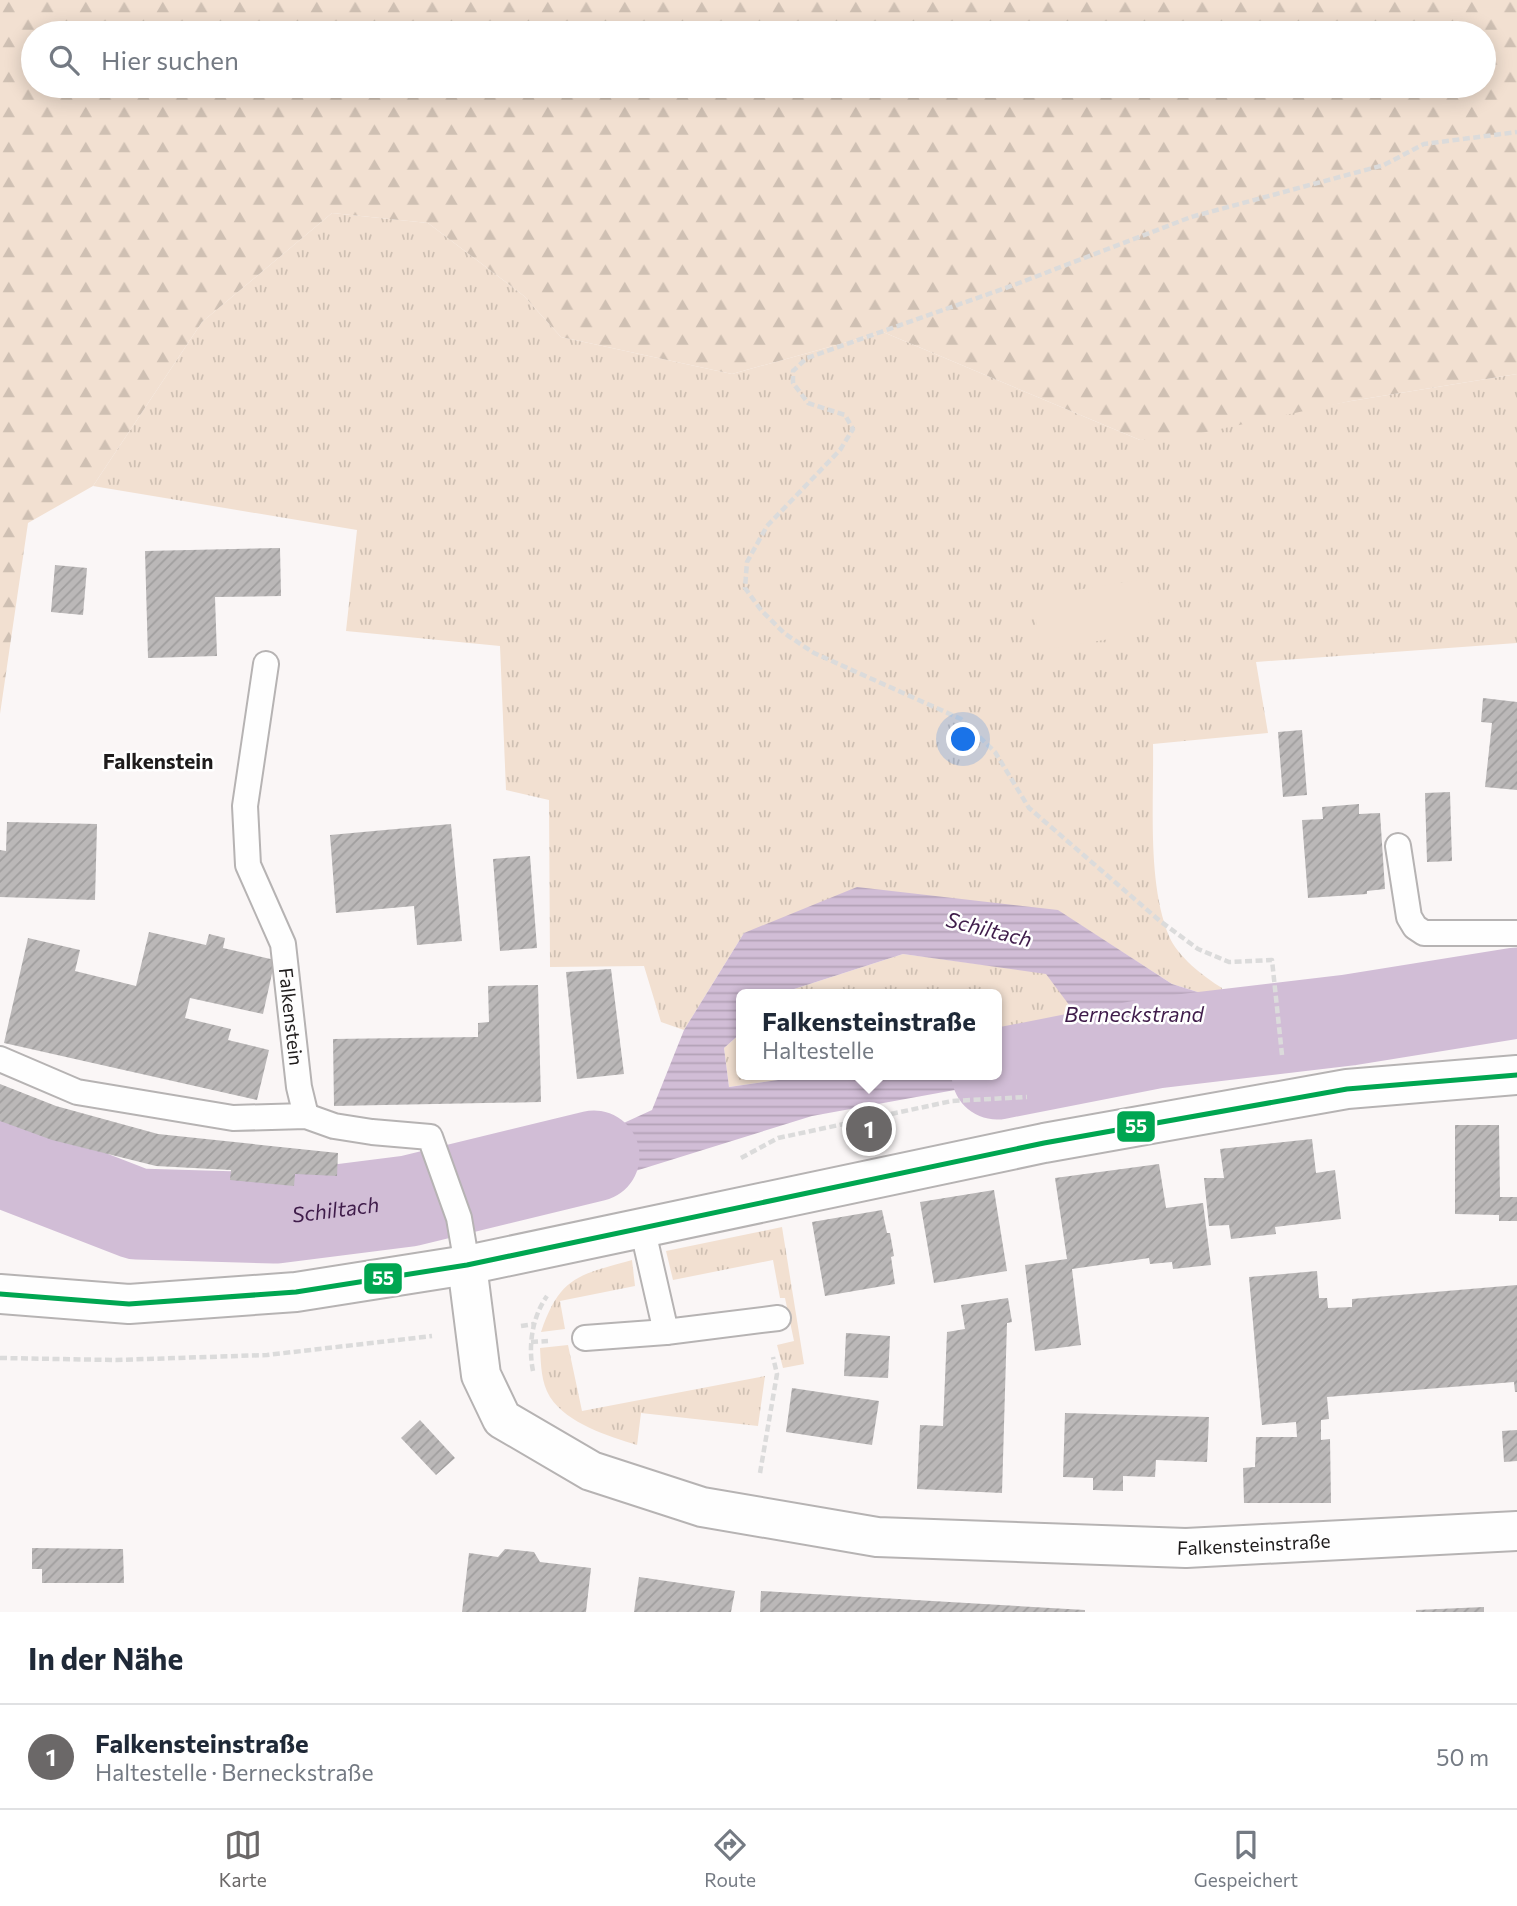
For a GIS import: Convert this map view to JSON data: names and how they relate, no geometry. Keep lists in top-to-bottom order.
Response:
{
  "streets": {
    "main road": ["Falkensteinstraße"],
    "lane": ["Falkenstein"]
  },
  "districts": ["Falkenstein"],
  "water": ["Schiltach", "Berneckstrand"],
  "lines": ["transit line 55"],
  "page": {
    "search": "Hier suchen",
    "popup": ["Falkensteinstraße", "Haltestelle"],
    "pins": "1",
    "heading": "In der Nähe",
    "list": [
      {
        "mark": "1",
        "name": "Falkensteinstraße",
        "note": "Haltestelle · Berneckstraße",
        "value": "50 m"
      }
    ],
    "nav": ["Karte", "Route", "Gespeichert"]
  }
}
